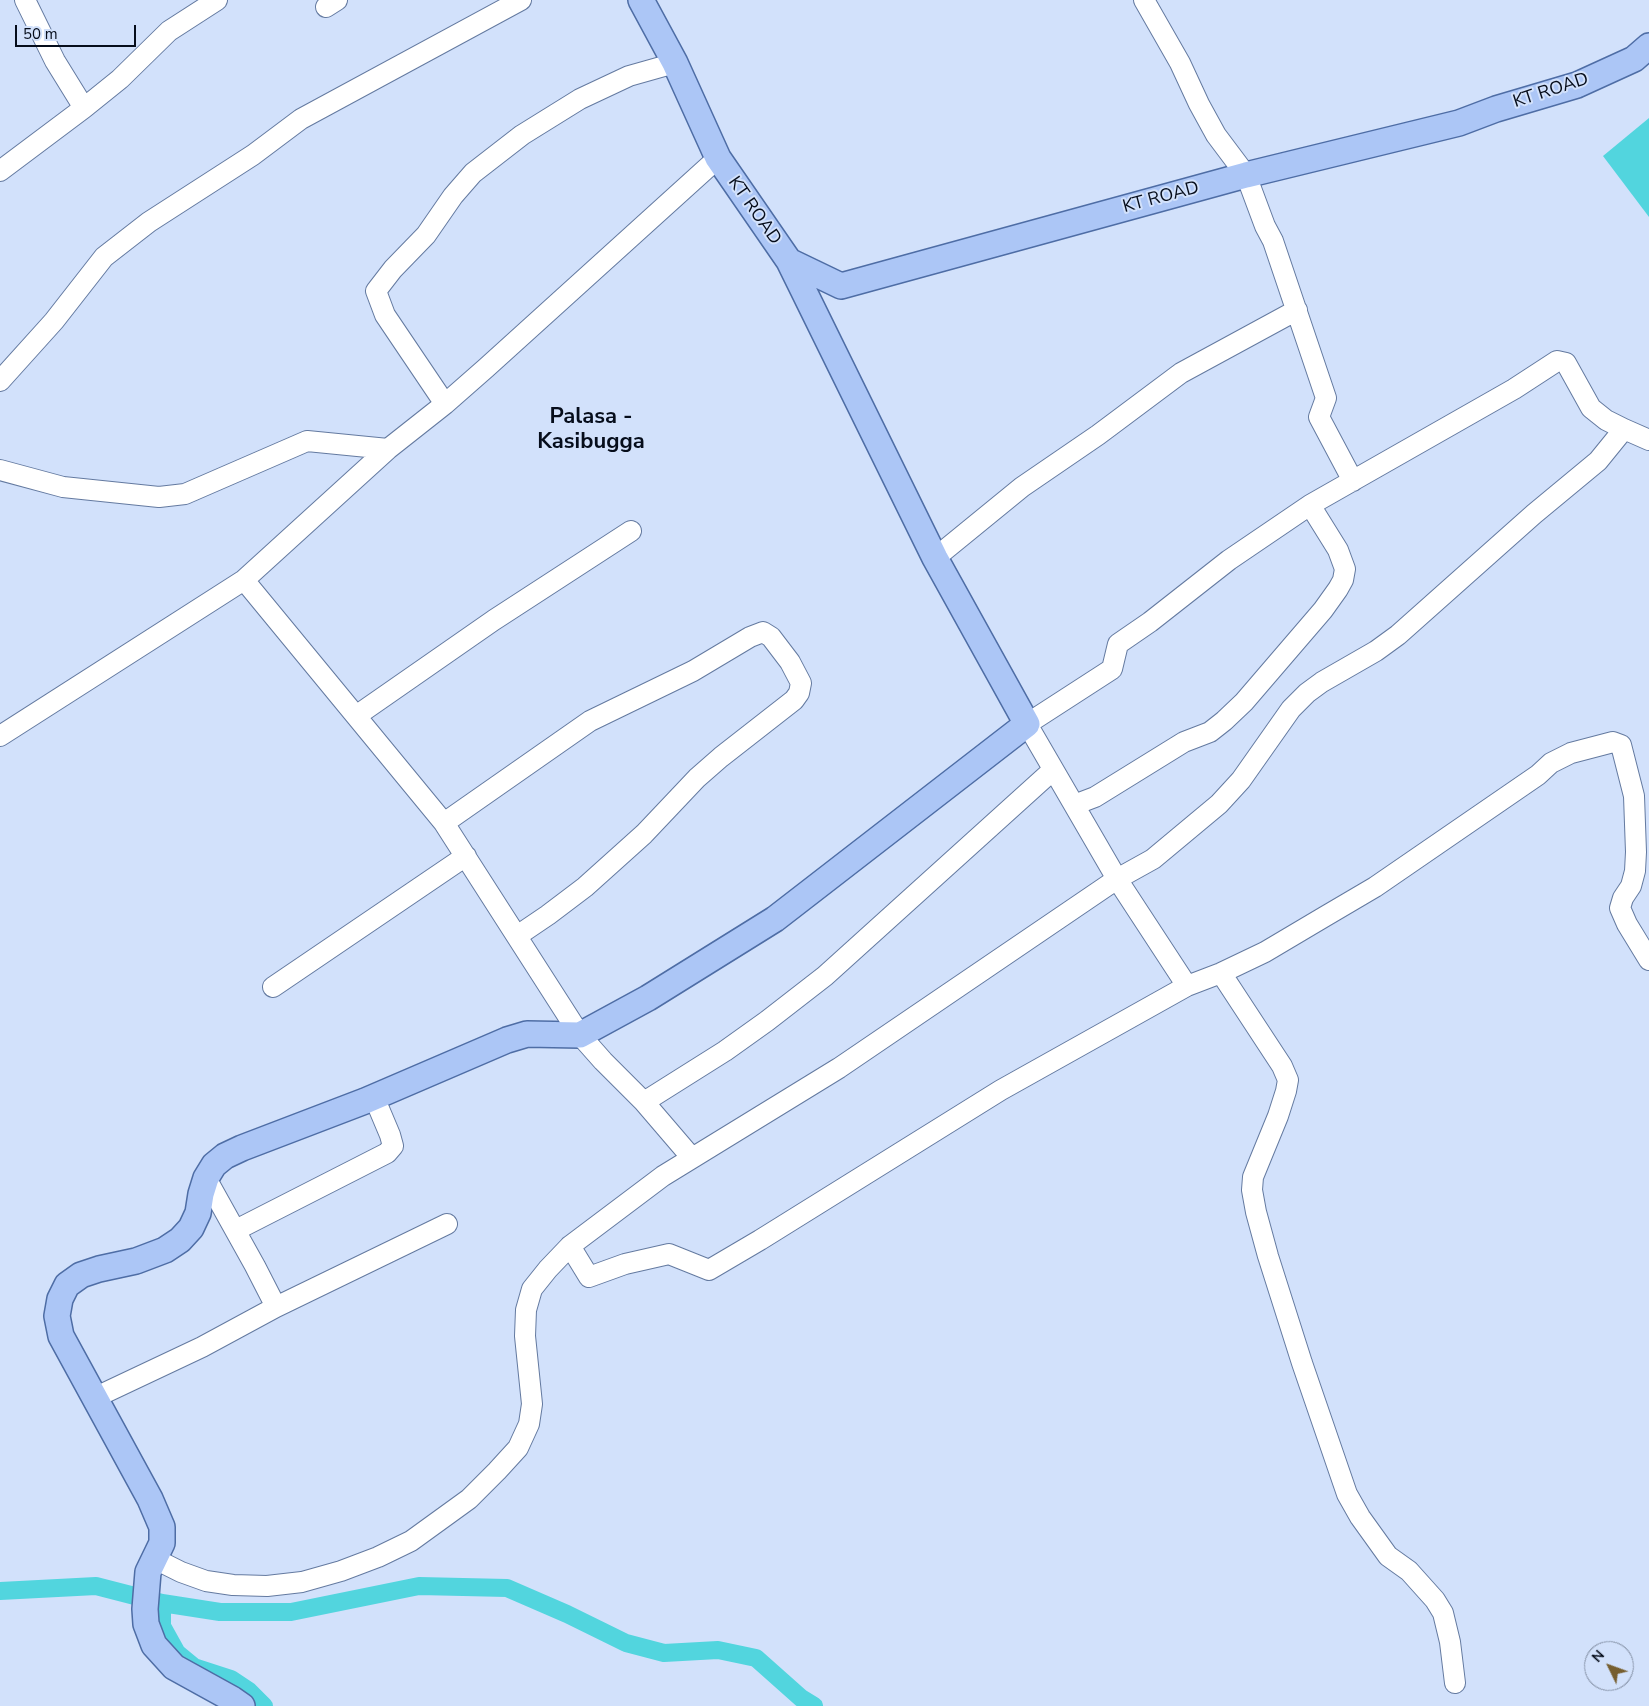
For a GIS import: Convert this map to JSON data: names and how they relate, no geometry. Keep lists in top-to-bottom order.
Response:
{
  "streets": {
    "main road": ["KT ROAD"]
  },
  "districts": ["Palasa - Kasibugga"],
  "scale_bar": "50 m",
  "north": "top left"
}
